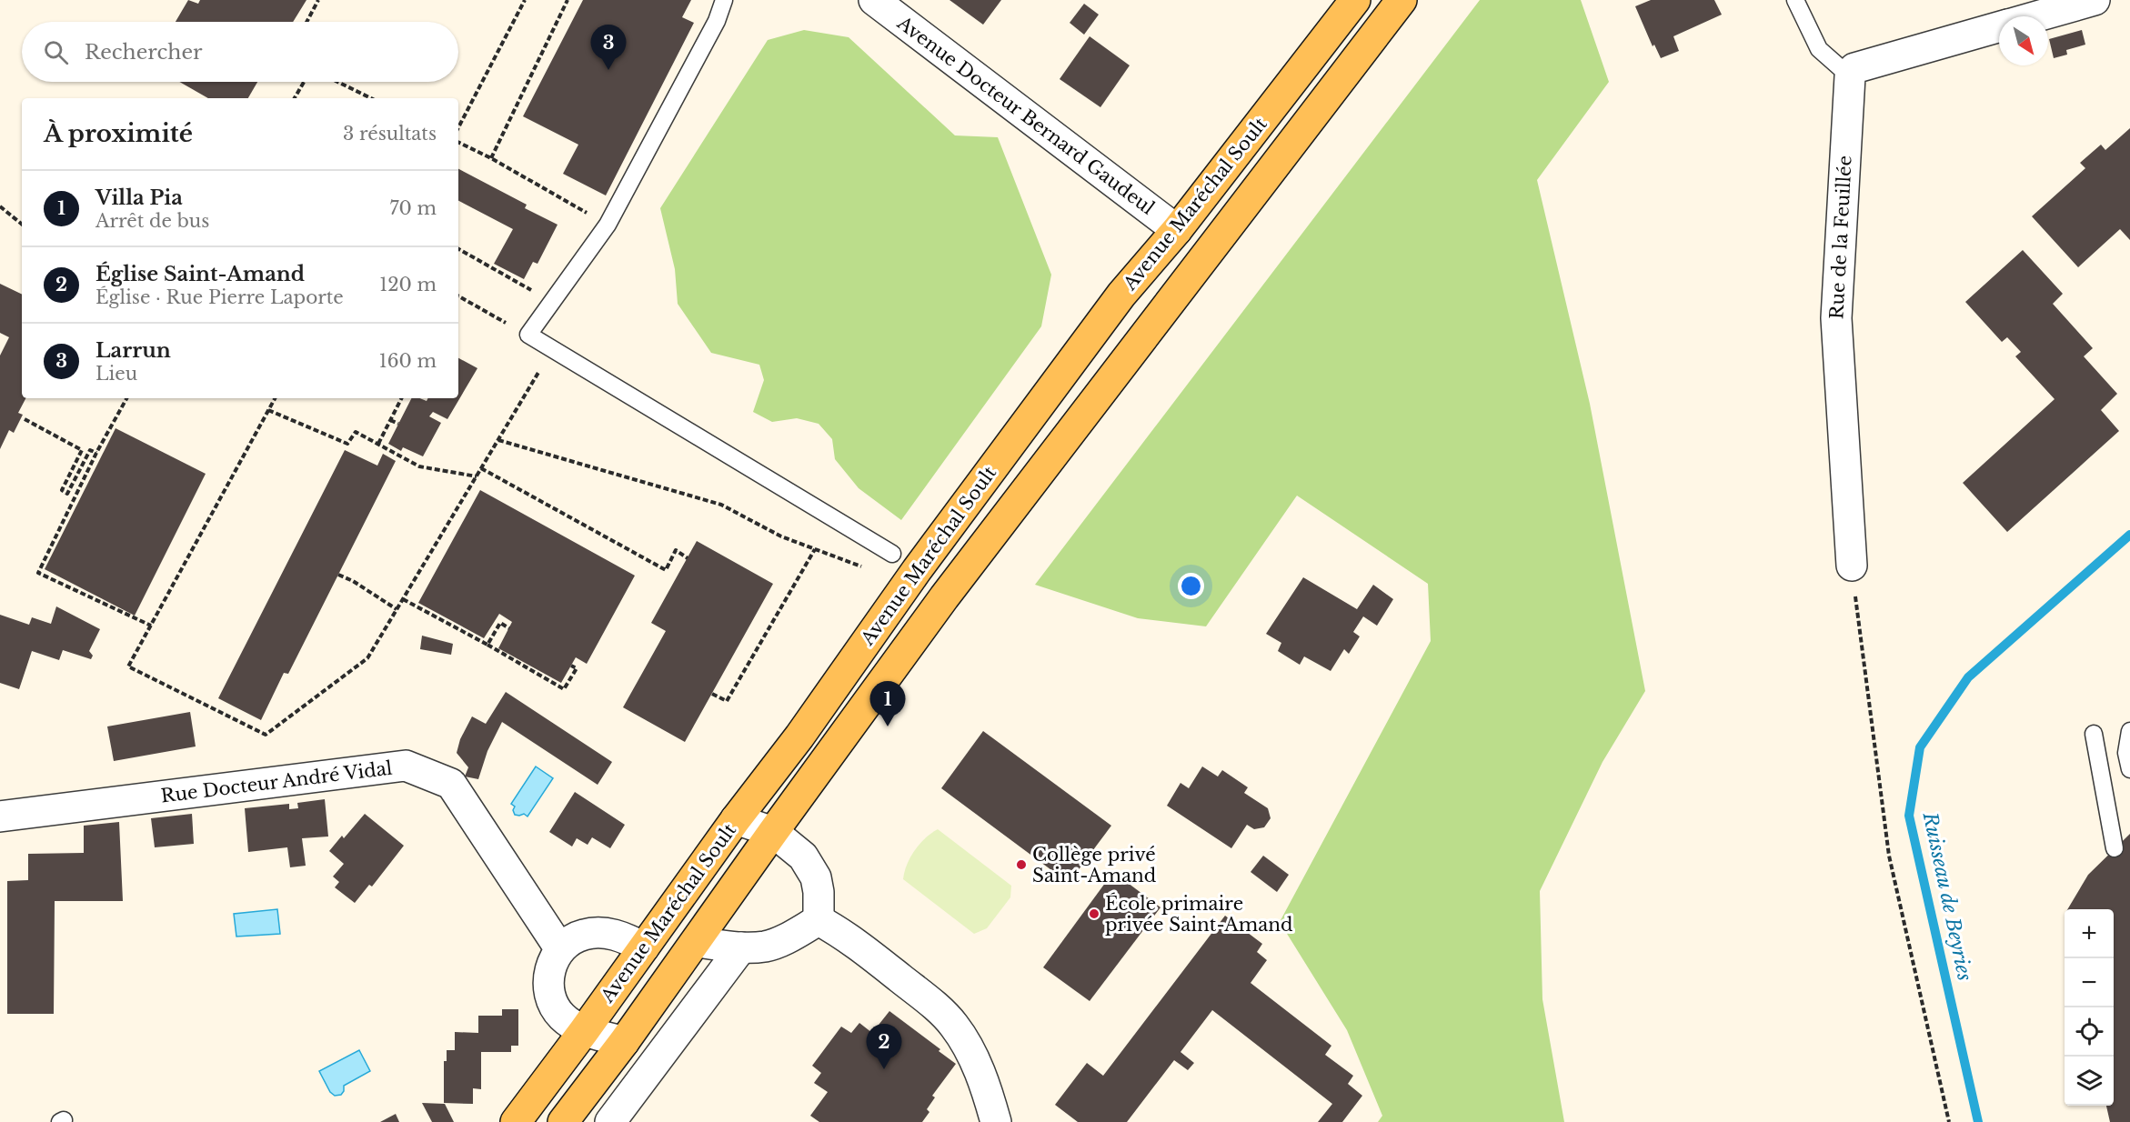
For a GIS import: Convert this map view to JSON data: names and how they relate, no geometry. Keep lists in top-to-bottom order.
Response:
{
  "streets": {
    "main road": ["Avenue Maréchal Soult"],
    "street": ["Avenue Docteur Bernard Gaudeul", "Rue de la Feuillée", "Rue Docteur André Vidal"]
  },
  "crossings": [
    ["Avenue Docteur Bernard Gaudeul", "Avenue Maréchal Soult"]
  ],
  "water": ["Ruisseau de Beyries"],
  "places": ["Collège privé Saint-Amand", "École primaire privée Saint-Amand"],
  "north": "bottom right",
  "page": {
    "search": "Rechercher",
    "pins": ["3", "1", "2"],
    "heading": ["À proximité", "3 résultats"],
    "list": [
      {
        "mark": "1",
        "name": "Villa Pia",
        "note": "Arrêt de bus",
        "value": "70 m"
      },
      {
        "mark": "2",
        "name": "Église Saint-Amand",
        "note": "Église · Rue Pierre Laporte",
        "value": "120 m"
      },
      {
        "mark": "3",
        "name": "Larrun",
        "note": "Lieu",
        "value": "160 m"
      }
    ],
    "map_buttons": ["+", "−"]
  }
}
